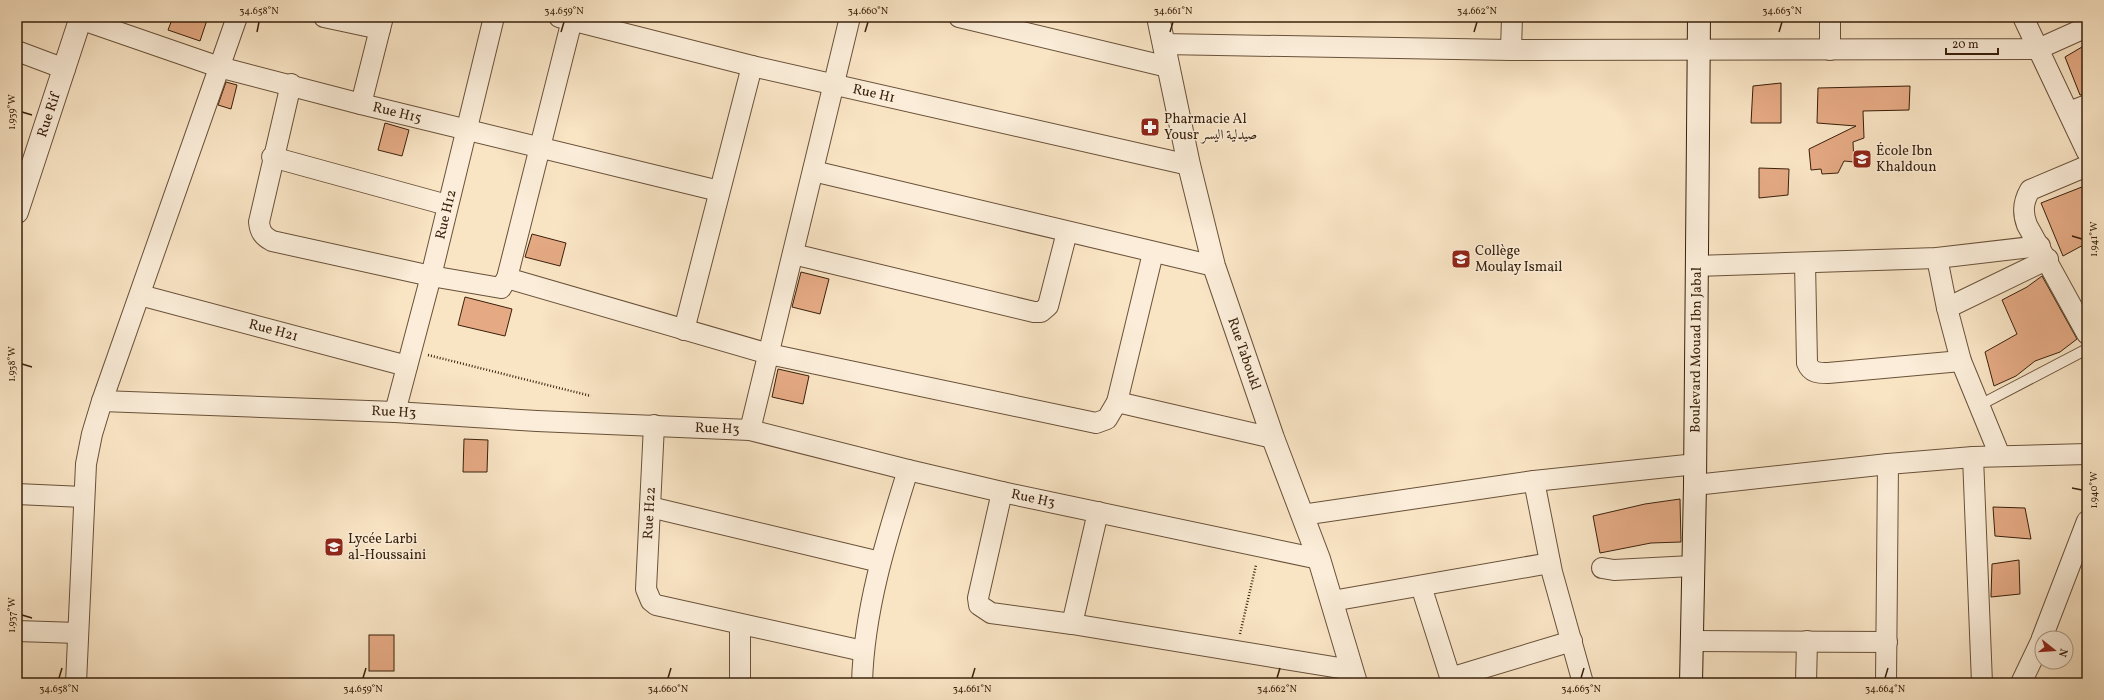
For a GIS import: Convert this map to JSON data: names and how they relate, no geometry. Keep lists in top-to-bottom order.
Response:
{
  "streets": {
    "street": [
      "Rue H1",
      "Rue H15",
      "Rue Rif",
      "Rue H12",
      "Rue H21",
      "Boulevard Mouad Ibn Jabal",
      "Rue Taboukl",
      "Rue H3",
      "Rue H22"
    ]
  },
  "crossings": [
    ["Rue H1", "Rue Taboukl"],
    ["Rue H15", "Rue Rif"],
    ["Rue H15", "Rue H12"],
    ["Rue H12", "Rue H21"],
    ["Rue H12", "Rue H3"],
    ["Rue Taboukl", "Rue H3"],
    ["Rue H3", "Rue H22"]
  ],
  "places": {
    "pharmacy": ["Pharmacie Al Yousr صيدلية اليسر"],
    "school or university": ["École Ibn Khaldoun", "Collège Moulay Ismail", "Lycée Larbi al-Houssaini"]
  },
  "scale_bar": "20 m",
  "north": "right",
  "coordinates": [
    "34.658°N",
    "34.659°N",
    "34.660°N",
    "34.661°N",
    "34.662°N",
    "34.663°N",
    "1.939°W",
    "1.941°W",
    "1.938°W",
    "1.940°W",
    "1.937°W",
    "34.664°N"
  ]
}
